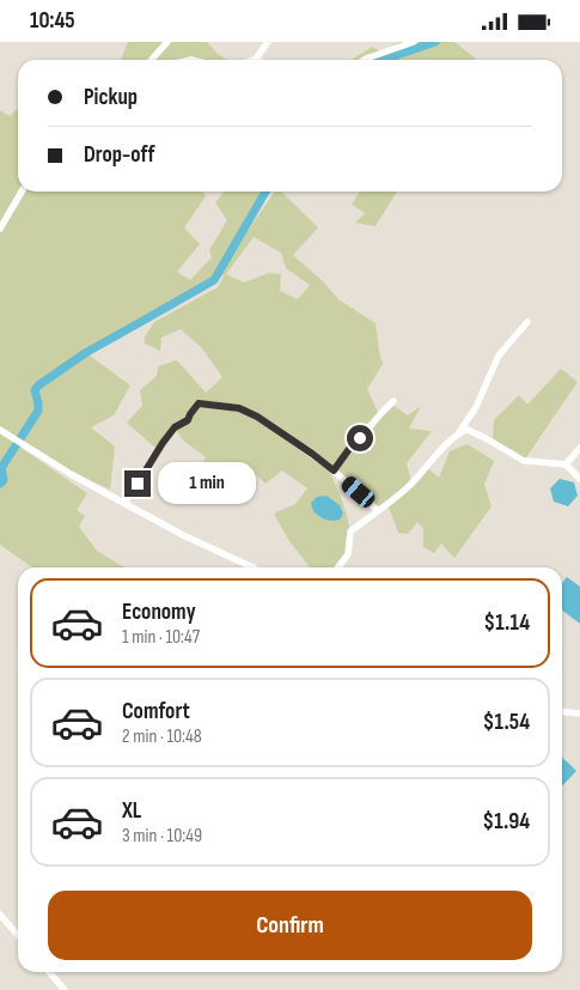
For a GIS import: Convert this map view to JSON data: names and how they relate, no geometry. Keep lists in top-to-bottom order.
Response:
{
  "page": {
    "status": "10:45",
    "banner": ["Pickup", "Drop-off"],
    "bubble": "1 min",
    "list": [
      {
        "name": "Economy",
        "note": "1 min · 10:47",
        "value": "$1.14"
      },
      {
        "name": "Comfort",
        "note": "2 min · 10:48",
        "value": "$1.54"
      },
      {
        "name": "XL",
        "note": "3 min · 10:49",
        "value": "$1.94"
      }
    ],
    "buttons": "Confirm"
  }
}
